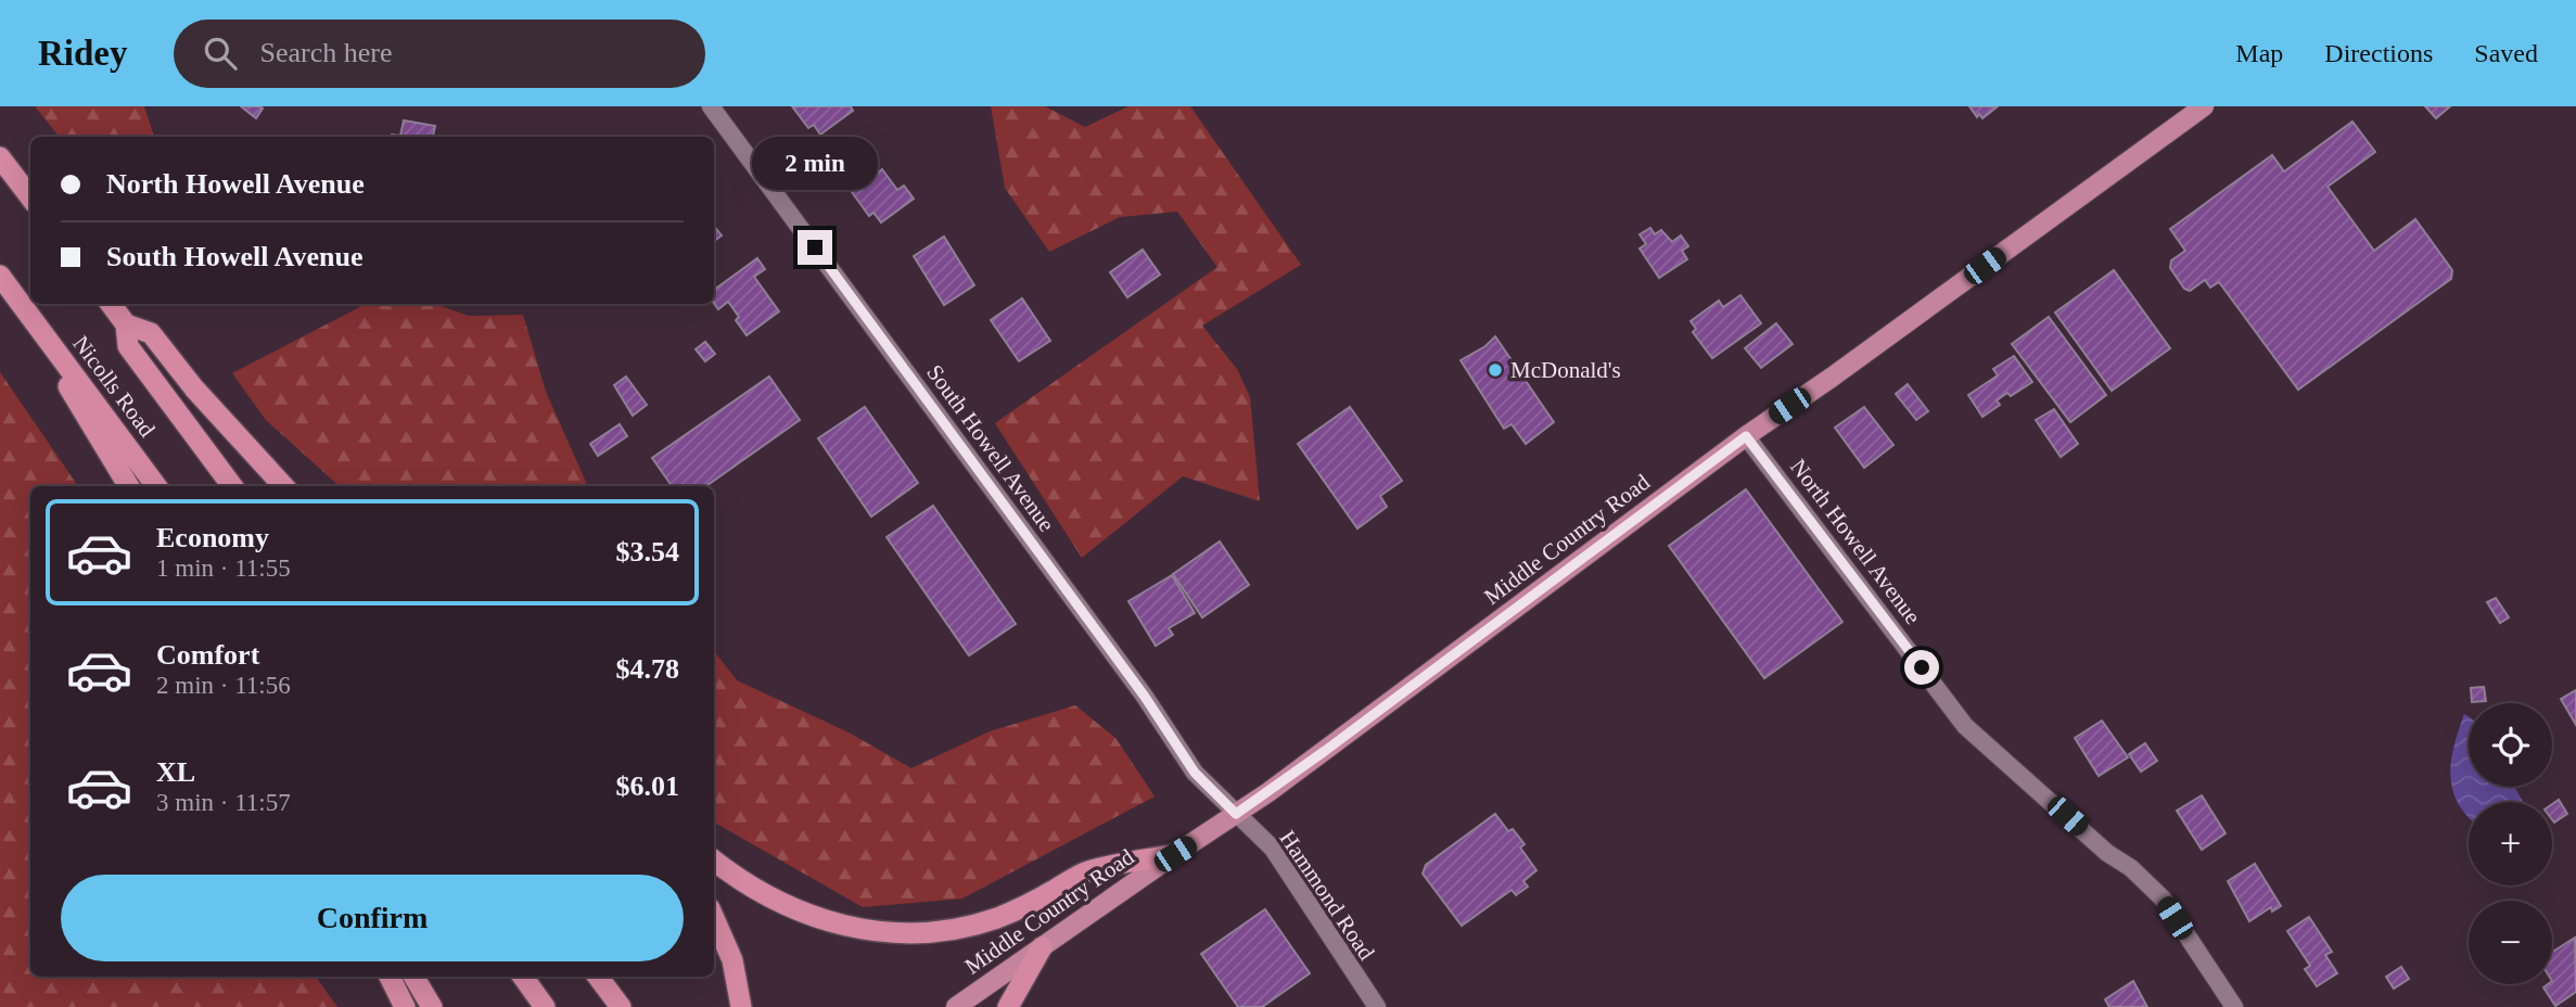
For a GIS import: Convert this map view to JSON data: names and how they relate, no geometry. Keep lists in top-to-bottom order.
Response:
{
  "streets": {
    "highway": ["Nicolls Road"],
    "main road": ["Middle Country Road"],
    "street": ["South Howell Avenue", "North Howell Avenue", "Hammond Road"]
  },
  "crossings": [
    ["South Howell Avenue", "Middle Country Road"],
    ["South Howell Avenue", "Hammond Road"],
    ["Middle Country Road", "North Howell Avenue"],
    ["Middle Country Road", "Hammond Road"]
  ],
  "places": ["McDonald's"],
  "page": {
    "header": "Ridey",
    "search": "Search here",
    "nav": ["Map", "Directions", "Saved"],
    "bubble": "2 min",
    "banner": ["North Howell Avenue", "South Howell Avenue"],
    "list": [
      {
        "name": "Economy",
        "note": "1 min · 11:55",
        "value": "$3.54"
      },
      {
        "name": "Comfort",
        "note": "2 min · 11:56",
        "value": "$4.78"
      },
      {
        "name": "XL",
        "note": "3 min · 11:57",
        "value": "$6.01"
      }
    ],
    "map_buttons": ["+", "−"],
    "buttons": "Confirm"
  }
}
